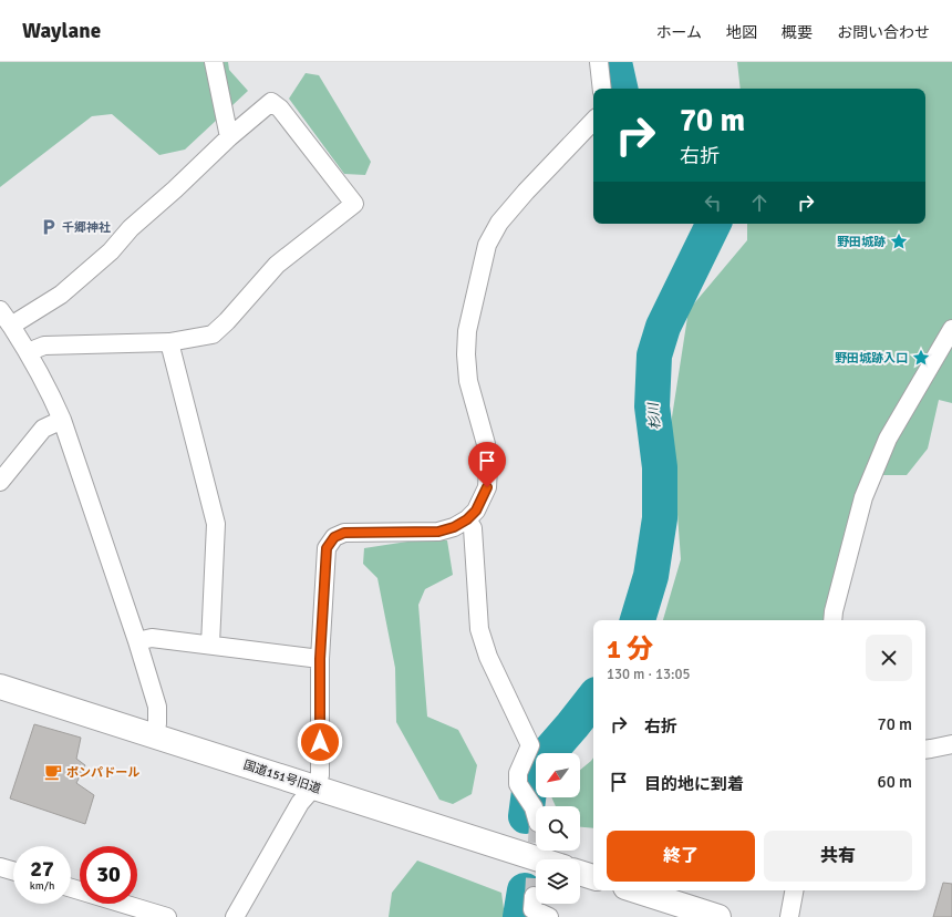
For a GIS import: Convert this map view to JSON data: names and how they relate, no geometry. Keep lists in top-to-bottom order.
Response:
{
  "streets": {
    "street": ["国道151号旧道"]
  },
  "water": ["杉川"],
  "places": {
    "parking": ["千郷神社"],
    "place": ["野田城跡", "野田城跡入口"],
    "cafe": ["ポンパドール"]
  },
  "north": "bottom left",
  "page": {
    "header": "Waylane",
    "nav": [
      "ホーム",
      "地図",
      "概要",
      "お問い合わせ"
    ],
    "turn": ["70 m", "右折"],
    "heading": ["1 分", "130 m · 13:05"],
    "list": [
      {
        "name": "右折",
        "value": "70 m"
      },
      {
        "name": "目的地に到着",
        "value": "60 m"
      }
    ],
    "buttons": ["終了", "共有"],
    "speed": "27 km/h",
    "limit": "30"
  }
}
